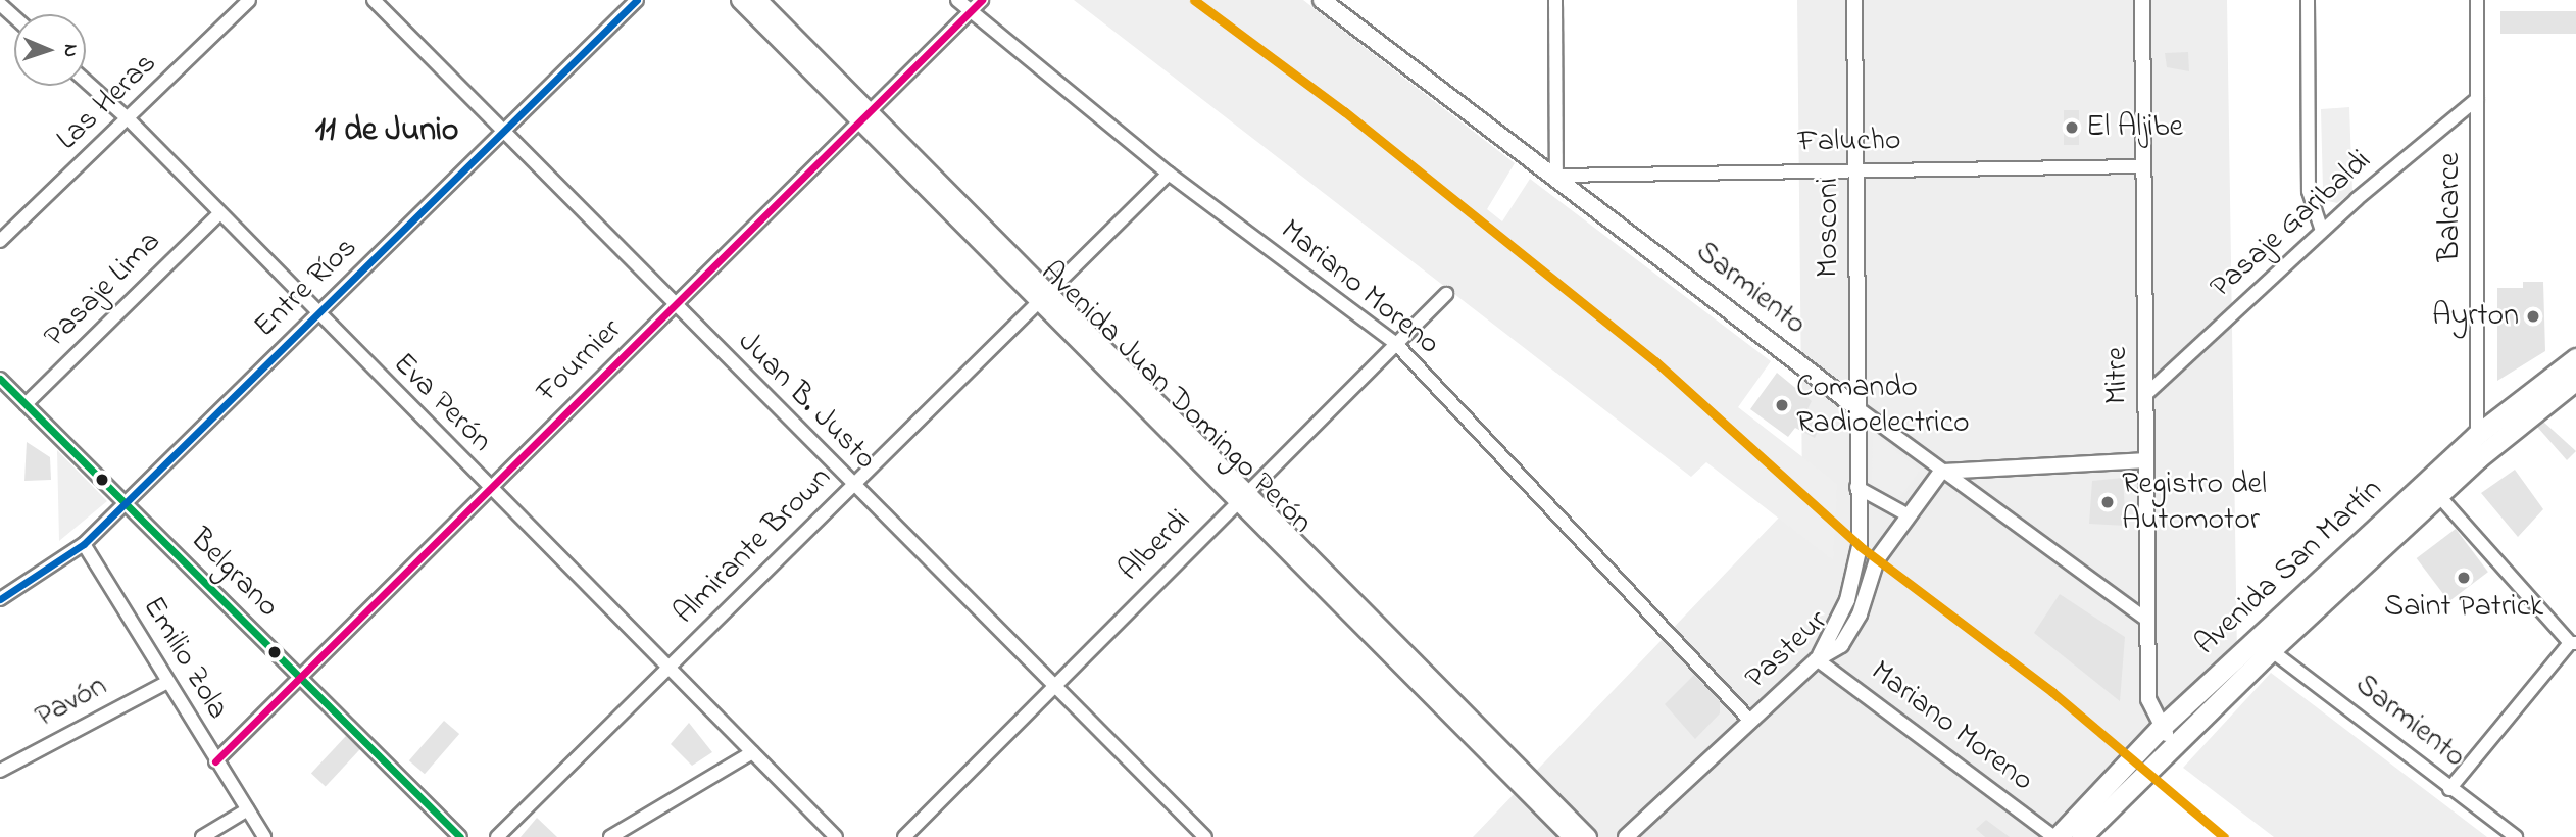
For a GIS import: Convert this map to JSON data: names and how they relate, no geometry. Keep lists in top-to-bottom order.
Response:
{
  "streets": {
    "main road": ["Sarmiento", "Avenida Juan Domingo Perón", "Avenida San Martín"],
    "street": [
      "Las Heras",
      "Falucho",
      "Balcarce",
      "Pasaje Garibaldi",
      "Mosconi",
      "Entre Ríos",
      "Mariano Moreno",
      "Pasaje Lima",
      "Fournier",
      "Mitre",
      "Juan B. Justo",
      "Eva Perón",
      "Almirante Brown",
      "Alberdi",
      "Belgrano",
      "Pasteur",
      "Emilio Zola",
      "Pavón"
    ]
  },
  "crossings": [
    ["Las Heras", "Eva Perón"],
    ["Falucho", "Mosconi"],
    ["Falucho", "Sarmiento"],
    ["Falucho", "Mitre"],
    ["Balcarce", "Pasaje Garibaldi"],
    ["Balcarce", "Avenida San Martín"],
    ["Pasaje Garibaldi", "Mitre"],
    ["Mosconi", "Mariano Moreno"],
    ["Mosconi", "Sarmiento"],
    ["Mosconi", "Pasteur"],
    ["Entre Ríos", "Juan B. Justo"],
    ["Entre Ríos", "Eva Perón"],
    ["Entre Ríos", "Belgrano"],
    ["Entre Ríos", "Emilio Zola"],
    ["Mariano Moreno", "Fournier"],
    ["Mariano Moreno", "Almirante Brown"],
    ["Mariano Moreno", "Alberdi"],
    ["Mariano Moreno", "Avenida San Martín"],
    ["Mariano Moreno", "Pasteur"],
    ["Sarmiento", "Mitre"],
    ["Sarmiento", "Avenida San Martín"],
    ["Sarmiento", "Pasteur"],
    ["Pasaje Lima", "Eva Perón"],
    ["Pasaje Lima", "Belgrano"],
    ["Fournier", "Avenida Juan Domingo Perón"],
    ["Fournier", "Juan B. Justo"],
    ["Fournier", "Eva Perón"],
    ["Fournier", "Belgrano"],
    ["Fournier", "Emilio Zola"],
    ["Mitre", "Avenida San Martín"],
    ["Avenida Juan Domingo Perón", "Almirante Brown"],
    ["Avenida Juan Domingo Perón", "Alberdi"],
    ["Juan B. Justo", "Almirante Brown"],
    ["Juan B. Justo", "Alberdi"],
    ["Eva Perón", "Almirante Brown"],
    ["Emilio Zola", "Pavón"]
  ],
  "districts": ["11 de Junio"],
  "places": [
    "El Aljibe",
    "Ayrton",
    "Comando Radioelectrico",
    "Registro del Automotor",
    "Saint Patrick"
  ],
  "north": "right"
}
